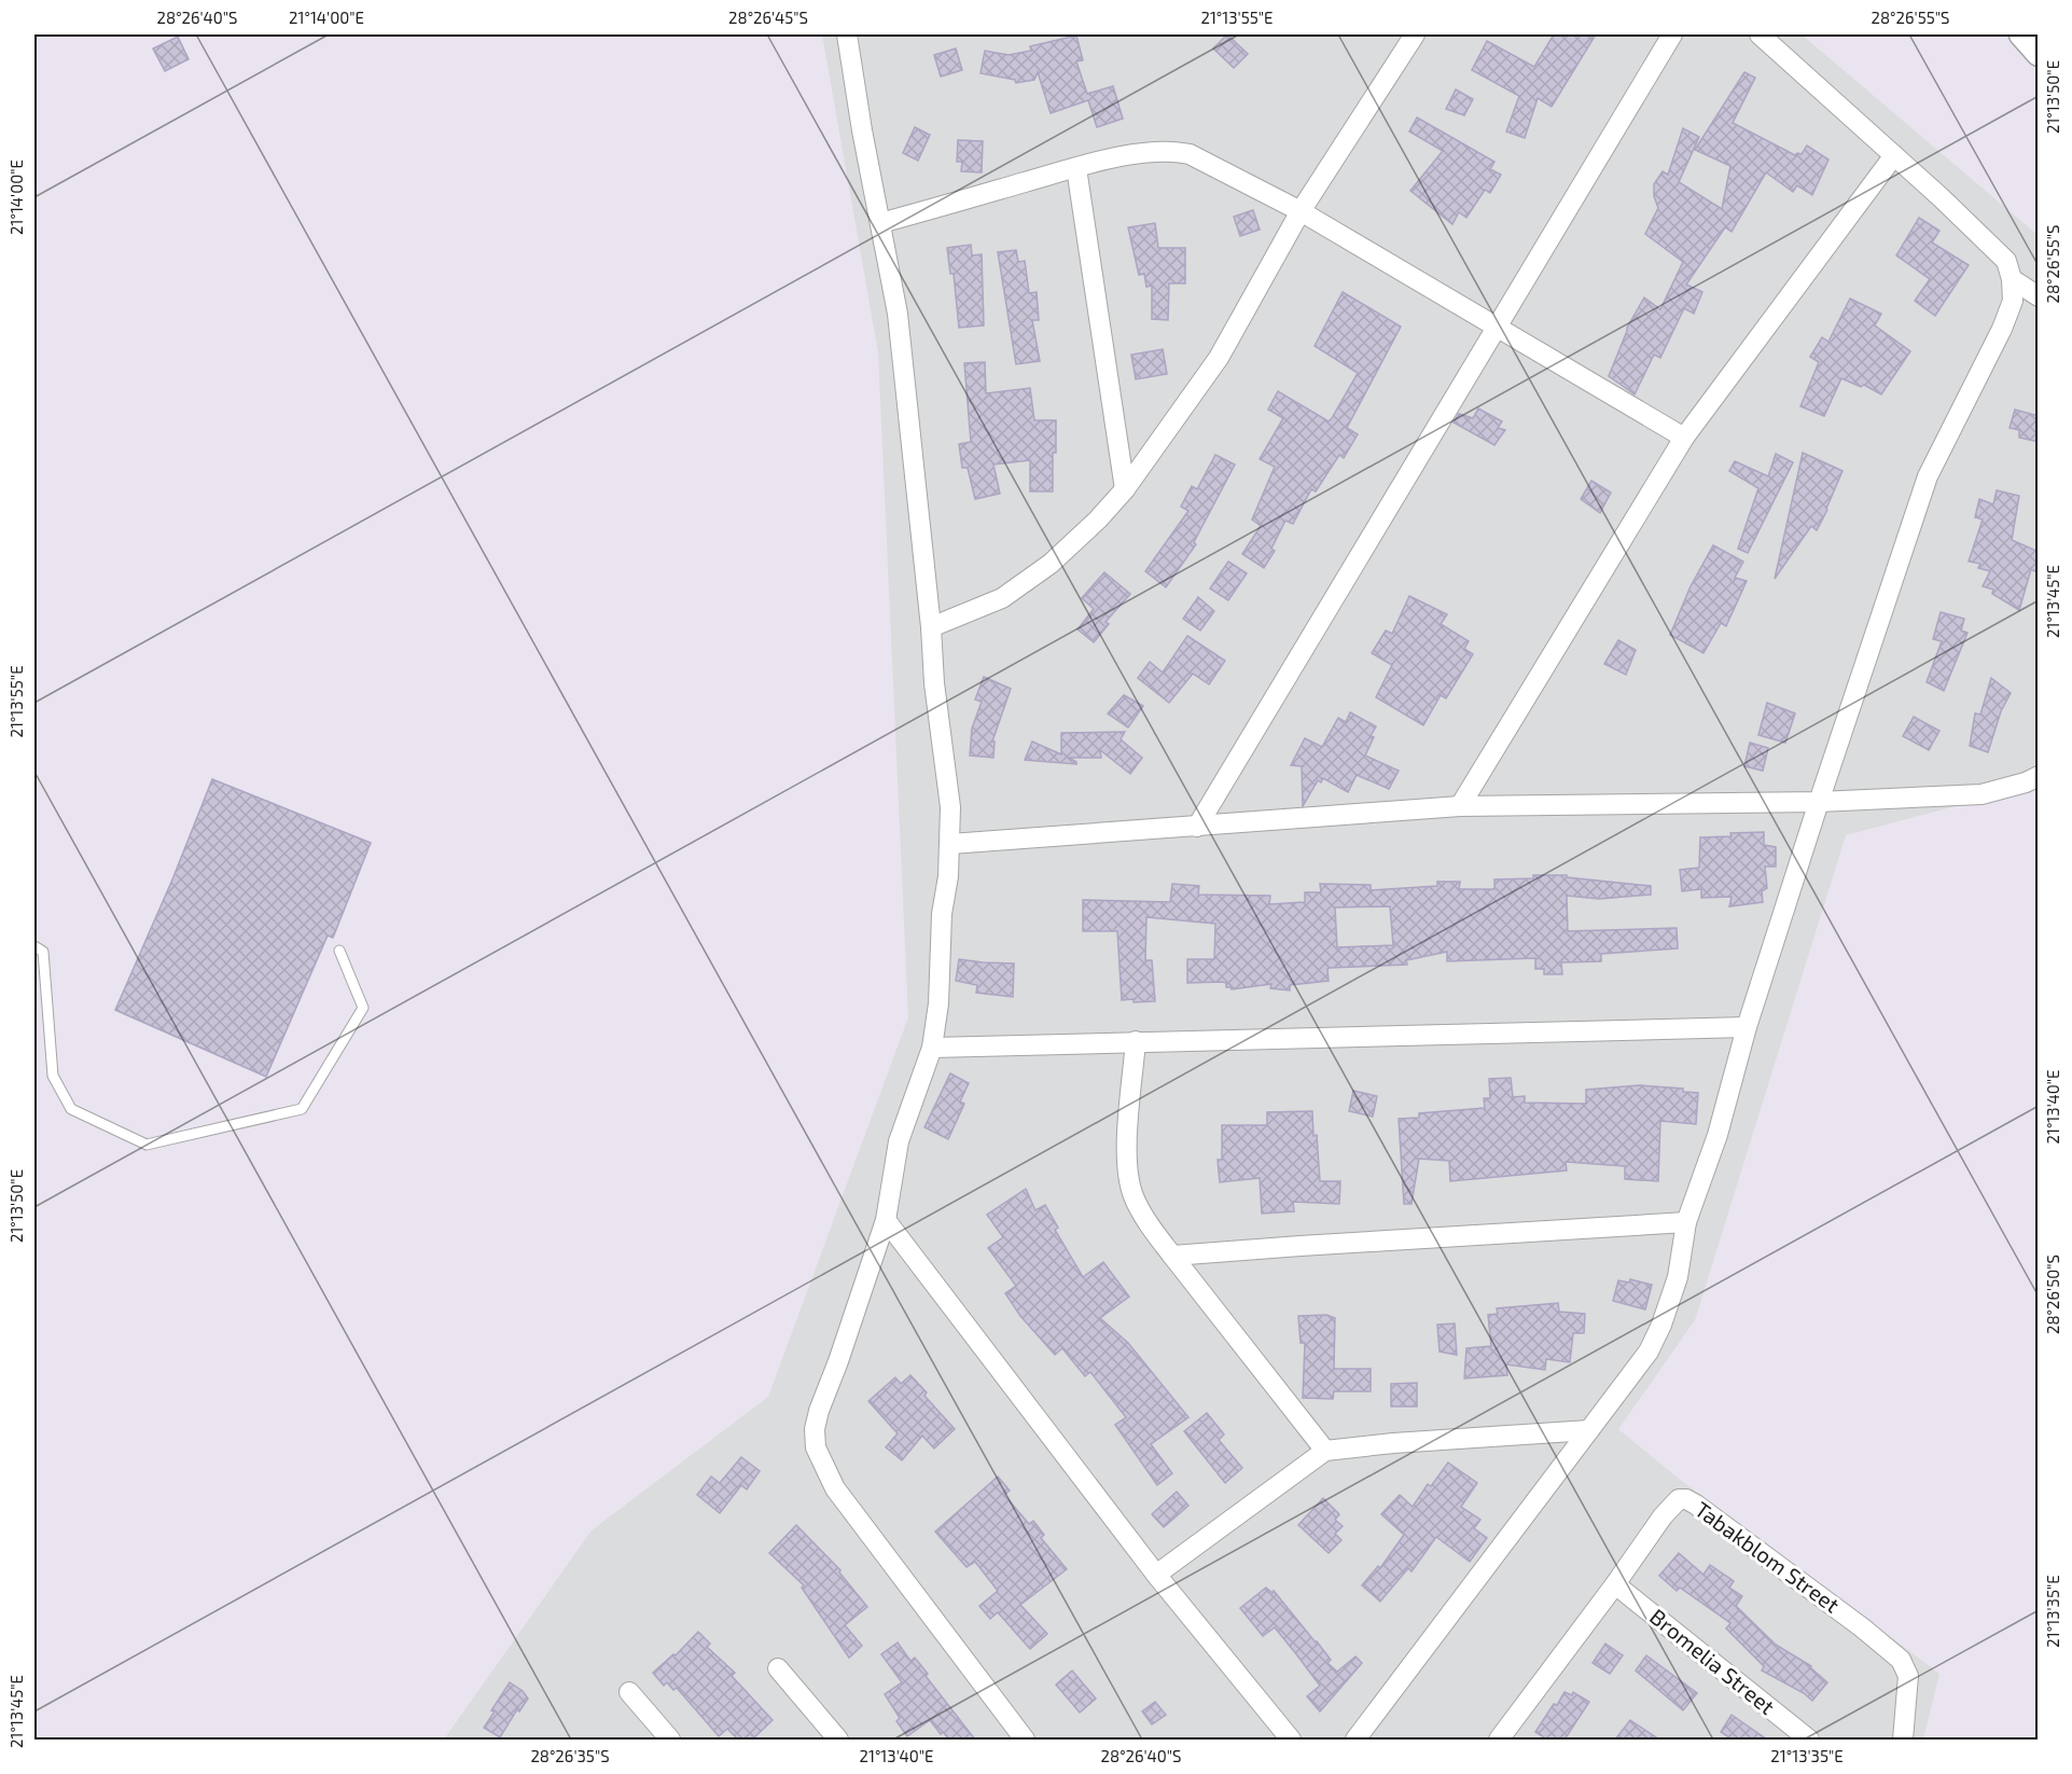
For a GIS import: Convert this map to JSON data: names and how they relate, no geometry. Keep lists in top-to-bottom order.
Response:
{
  "streets": {
    "street": ["Tabakblom Street", "Bromelia Street"]
  },
  "crossings": [
    ["Tabakblom Street", "Bromelia Street"]
  ],
  "coordinates": [
    "28°26'40\"S",
    "21°14'00\"E",
    "28°26'45\"S",
    "21°13'55\"E",
    "28°26'55\"S",
    "21°13'50\"E",
    "21°13'45\"E",
    "21°13'40\"E",
    "28°26'50\"S",
    "21°13'35\"E",
    "28°26'35\"S"
  ]
}
